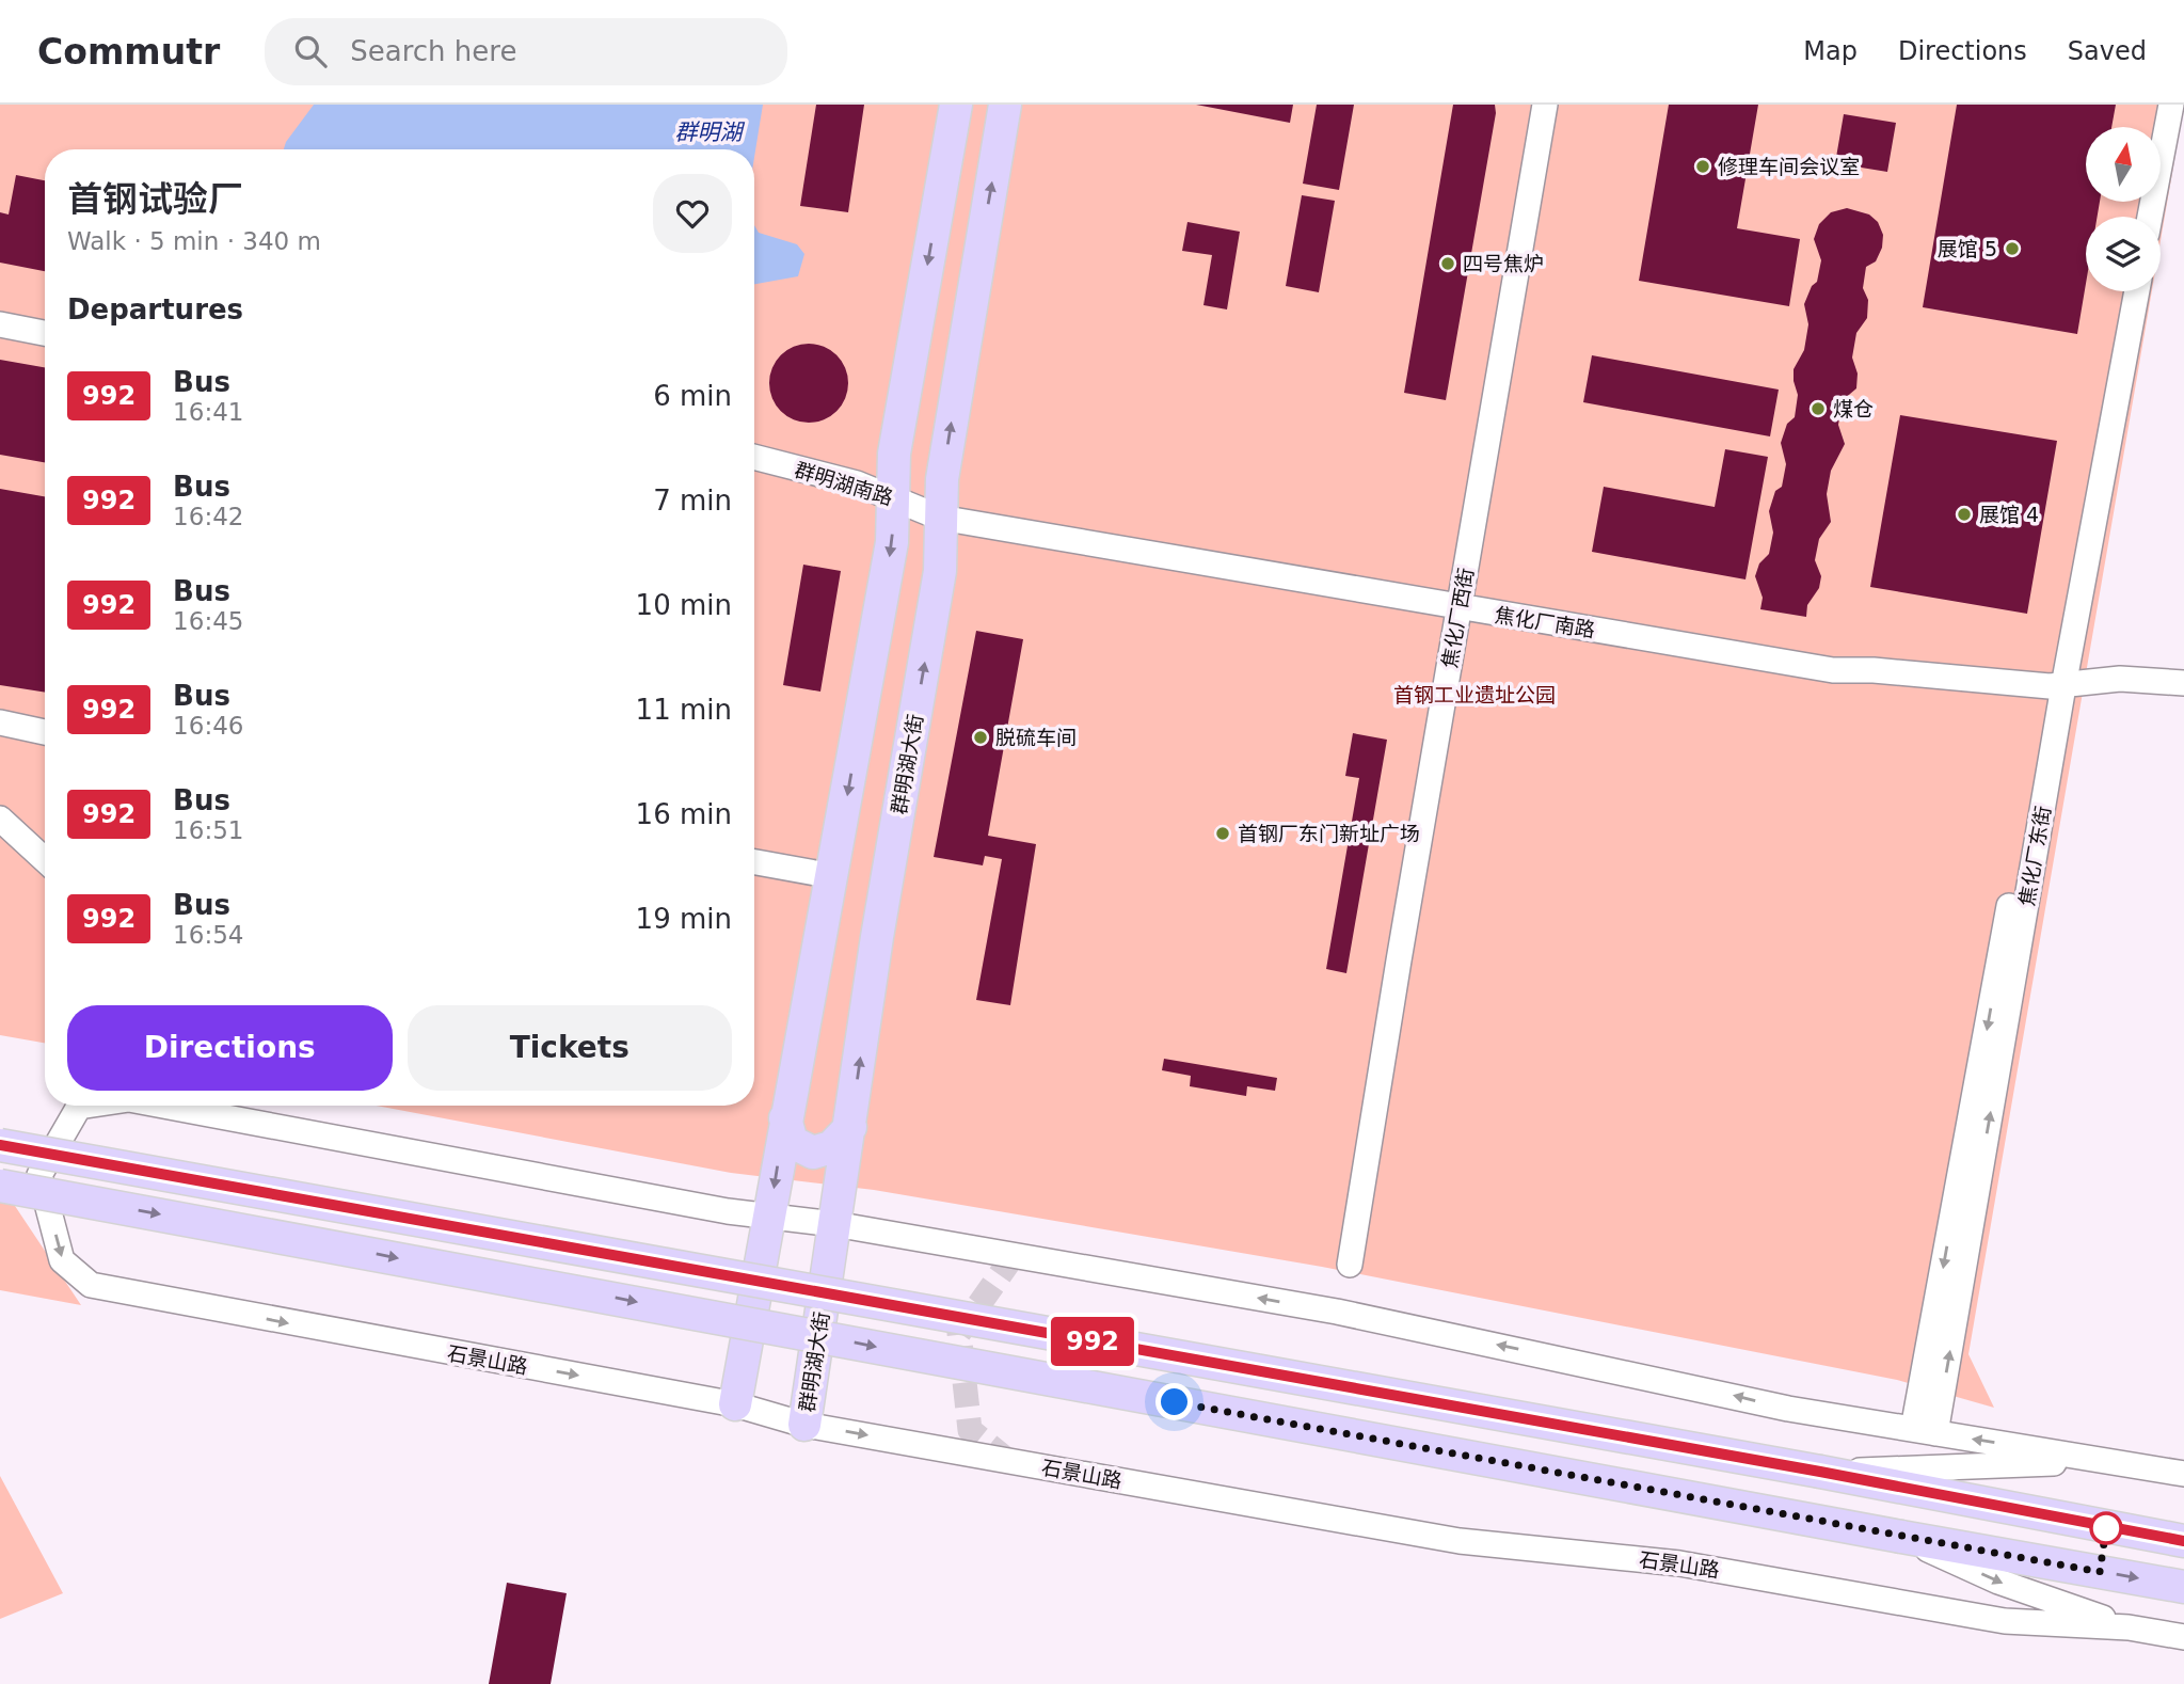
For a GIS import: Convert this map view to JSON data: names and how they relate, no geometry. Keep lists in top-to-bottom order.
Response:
{
  "streets": {
    "main road": ["群明湖大街"],
    "street": [
      "群明湖南路",
      "焦化厂西街",
      "焦化厂南路",
      "焦化厂东街",
      "石景山路"
    ]
  },
  "crossings": [
    ["群明湖南路", "焦化厂南路"],
    ["群明湖南路", "群明湖大街"],
    ["焦化厂西街", "焦化厂南路"],
    ["焦化厂南路", "群明湖大街"],
    ["焦化厂南路", "焦化厂东街"],
    ["群明湖大街", "石景山路"]
  ],
  "water": ["群明湖"],
  "parks": ["首钢工业遗址公园"],
  "places": [
    "修理车间会议室",
    "展馆 5",
    "四号焦炉",
    "煤仓",
    "展馆 4",
    "脱硫车间",
    "首钢厂东门新址广场"
  ],
  "lines": ["bus line 992"],
  "north": "top",
  "page": {
    "header": "Commutr",
    "search": "Search here",
    "nav": ["Map", "Directions", "Saved"],
    "on_map": "992",
    "heading": [
      ["首钢试验厂", "Walk · 5 min · 340 m"],
      "Departures"
    ],
    "list": [
      {
        "mark": "992",
        "name": "Bus",
        "note": "16:41",
        "value": "6 min"
      },
      {
        "mark": "992",
        "name": "Bus",
        "note": "16:42",
        "value": "7 min"
      },
      {
        "mark": "992",
        "name": "Bus",
        "note": "16:45",
        "value": "10 min"
      },
      {
        "mark": "992",
        "name": "Bus",
        "note": "16:46",
        "value": "11 min"
      },
      {
        "mark": "992",
        "name": "Bus",
        "note": "16:51",
        "value": "16 min"
      },
      {
        "mark": "992",
        "name": "Bus",
        "note": "16:54",
        "value": "19 min"
      }
    ],
    "buttons": ["Directions", "Tickets"]
  }
}
